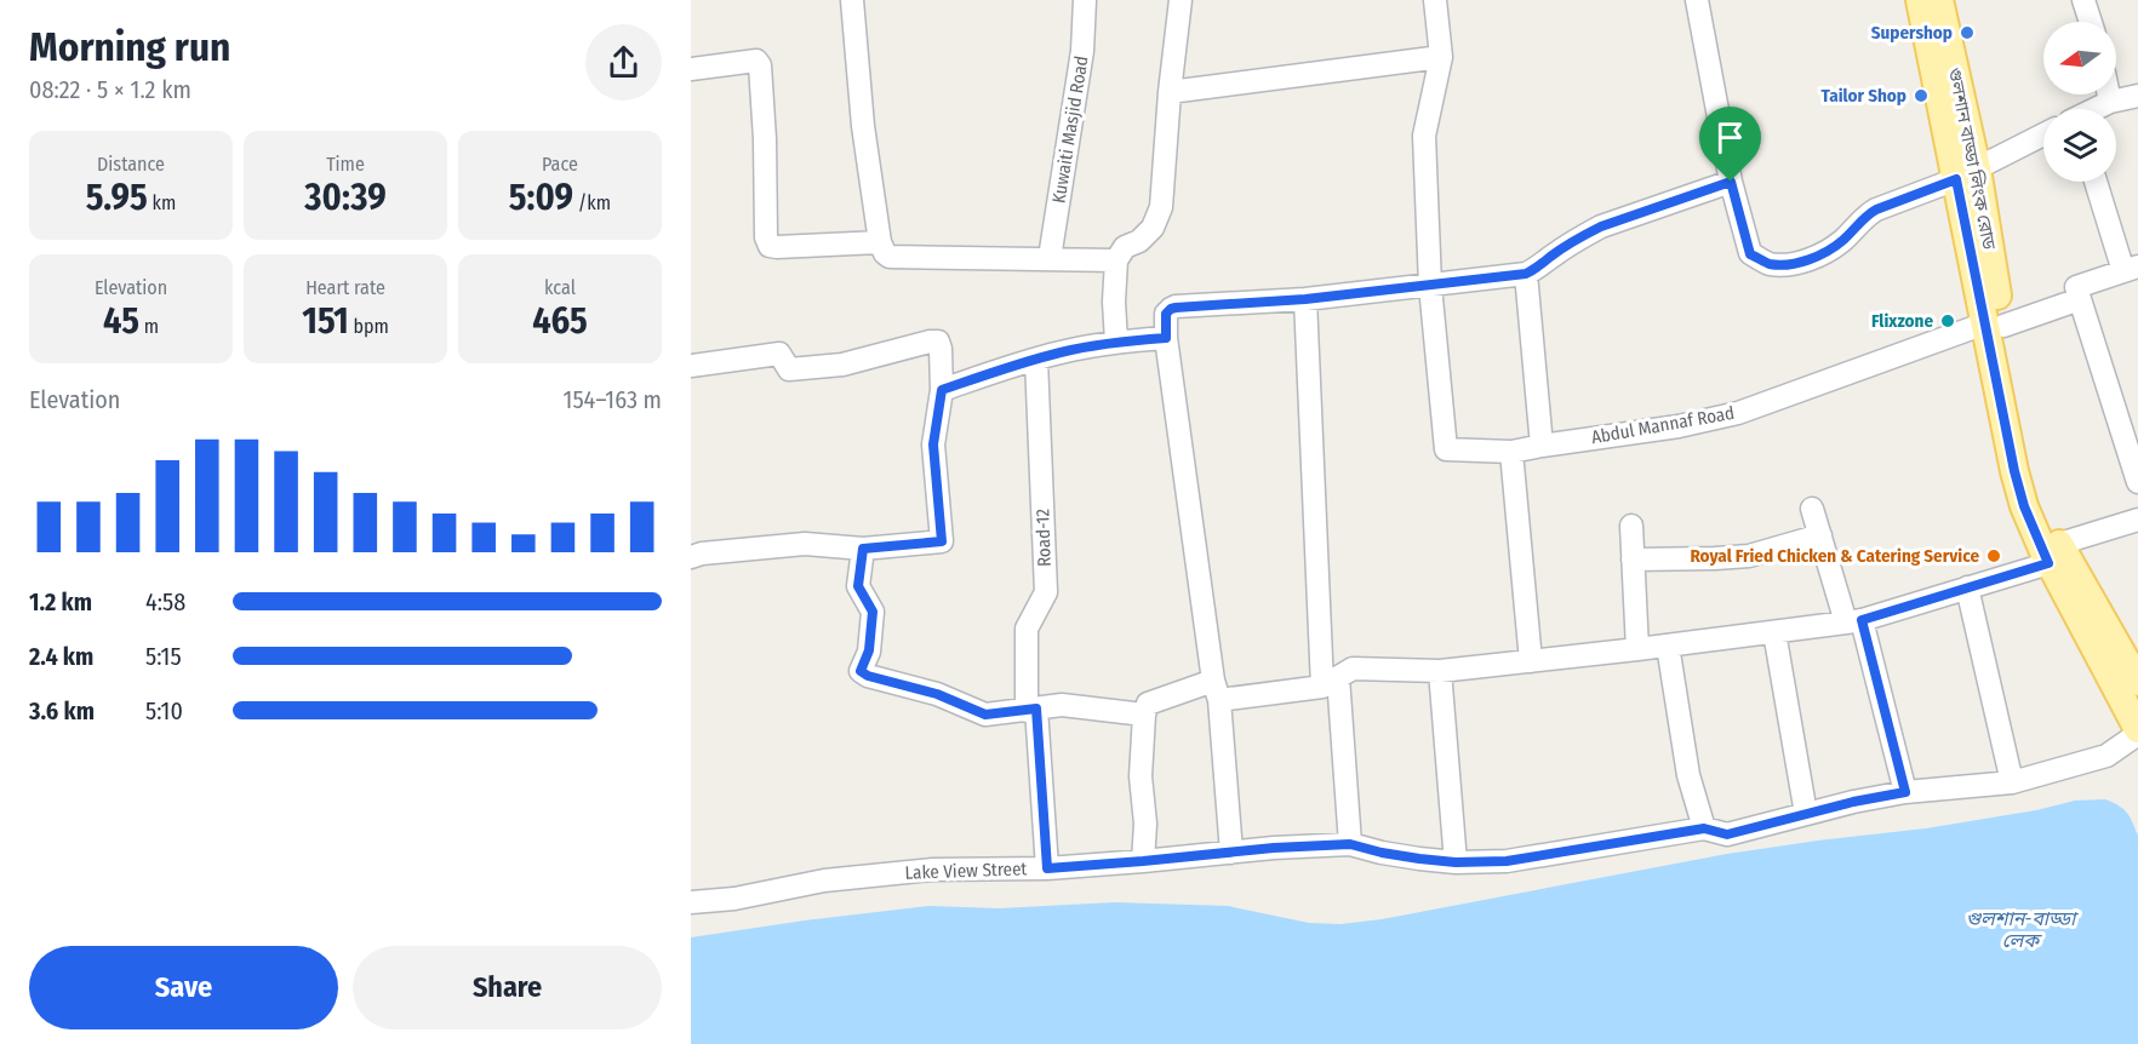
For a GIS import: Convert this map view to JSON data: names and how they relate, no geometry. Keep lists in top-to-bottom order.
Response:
{
  "streets": {
    "main road": ["গুলশান বাড্ডা লিংক রোড"],
    "street": [
      "Kuwaiti Masjid Road",
      "Abdul Mannaf Road",
      "Road-12",
      "Lake View Street"
    ]
  },
  "crossings": [
    ["গুলশান বাড্ডা লিংক রোড", "Abdul Mannaf Road"],
    ["গুলশান বাড্ডা লিংক রোড", "Lake View Street"],
    ["Road-12", "Lake View Street"]
  ],
  "water": ["গুলশান-বাড্ডা লেক"],
  "places": [
    "Supershop",
    "Tailor Shop",
    "Flixzone",
    "Royal Fried Chicken & Catering Service"
  ],
  "north": "left",
  "page": {
    "heading": ["Morning run", "08:22 · 5 × 1.2 km"],
    "stats": [
      ["Distance", "5.95 km"],
      ["Time", "30:39"],
      ["Pace", "5:09 /km"],
      ["Elevation", "45 m"],
      ["Heart rate", "151 bpm"],
      ["kcal", "465"]
    ],
    "chart": ["Elevation", "154–163 m"],
    "list": [
      {
        "name": "1.2 km",
        "note": "4:58"
      },
      {
        "name": "2.4 km",
        "note": "5:15"
      },
      {
        "name": "3.6 km",
        "note": "5:10"
      }
    ],
    "buttons": ["Save", "Share"]
  }
}
